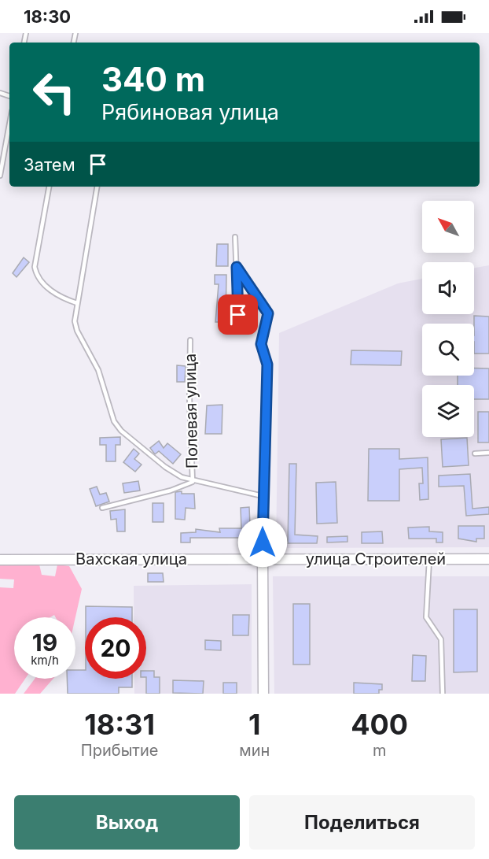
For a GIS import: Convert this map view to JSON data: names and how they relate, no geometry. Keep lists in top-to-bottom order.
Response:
{
  "streets": {
    "main road": ["Вахская улица", "улица Строителей"],
    "lane": ["Полевая улица"]
  },
  "crossings": [
    ["Вахская улица", "улица Строителей"]
  ],
  "north": "top left",
  "page": {
    "status": "18:30",
    "turn": ["340 m", "Рябиновая улица"],
    "then": "Затем",
    "speed": "19 km/h",
    "limit": "20",
    "eta": [
      "18:31",
      "Прибытие",
      "1",
      "мин",
      "400",
      "m"
    ],
    "buttons": ["Выход", "Поделиться"]
  }
}
